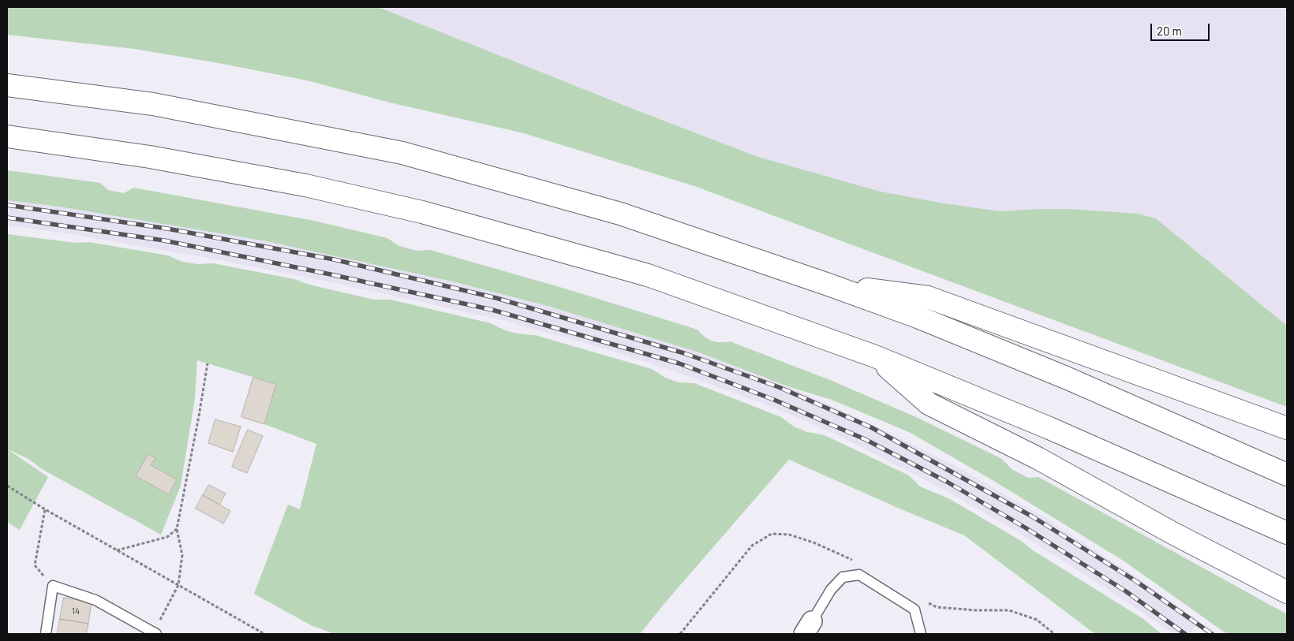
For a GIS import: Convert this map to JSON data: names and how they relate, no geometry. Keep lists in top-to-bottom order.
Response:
{
  "house_numbers": ["14"],
  "scale_bar": "20 m"
}
